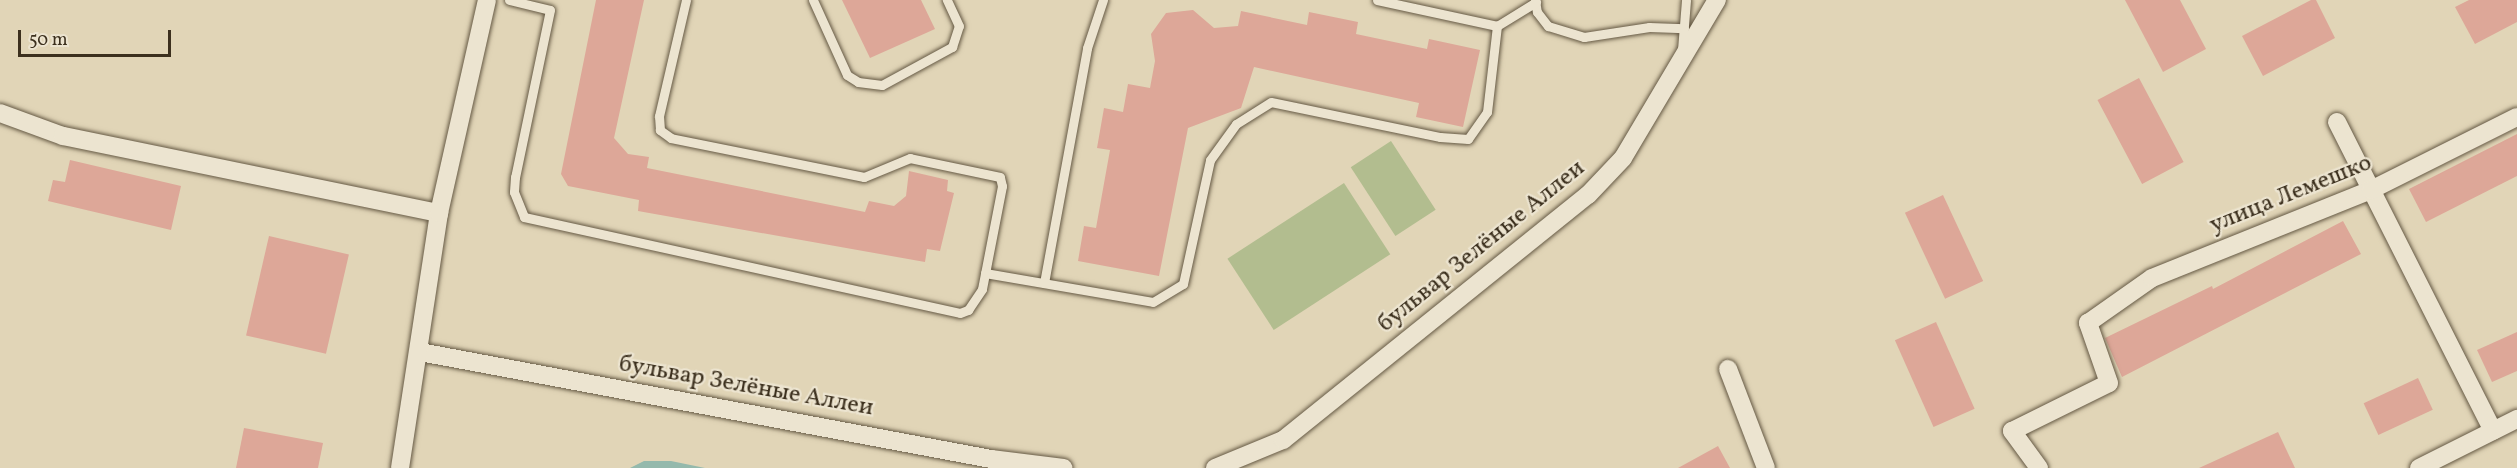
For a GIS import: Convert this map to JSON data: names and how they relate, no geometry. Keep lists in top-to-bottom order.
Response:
{
  "streets": {
    "street": ["улица Лемешко", "бульвар Зелёные Аллеи"]
  },
  "scale_bar": "50 m"
}
